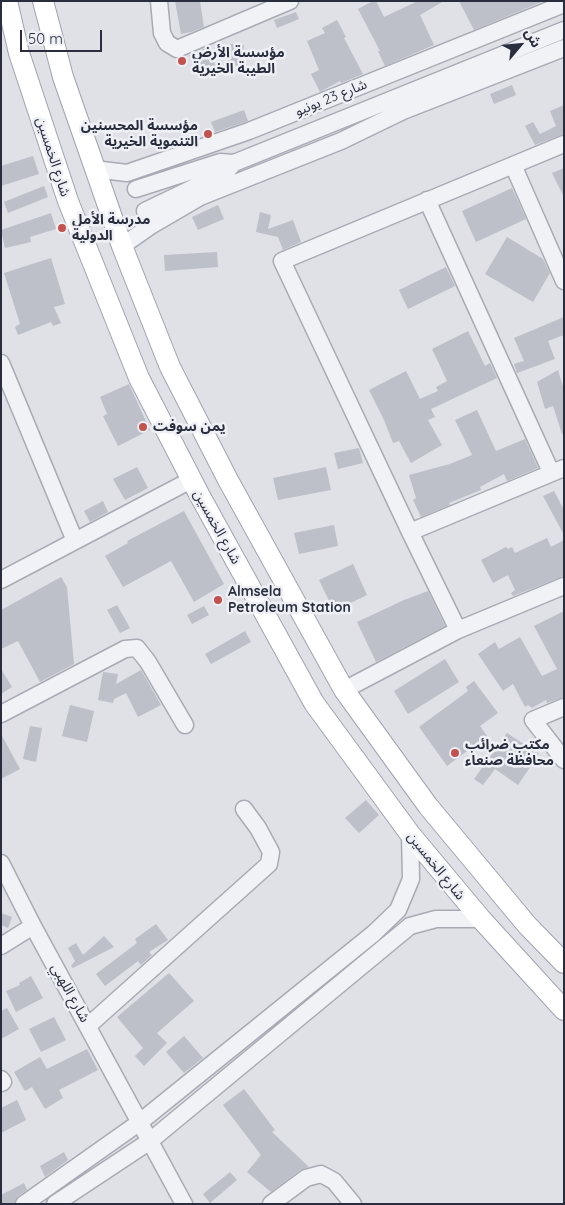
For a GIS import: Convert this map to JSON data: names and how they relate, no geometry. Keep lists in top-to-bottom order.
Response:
{
  "streets": {
    "main road": ["شارع الخمسين"],
    "street": ["شارع 23 يونيو", "شارع اللهبي"]
  },
  "places": [
    "مؤسسة الأرض الطيبة الخيرية",
    "مؤسسة المحسنين التنموية الخيرية",
    "مدرسة الأمل الدولية",
    "يمن سوفت",
    "Almsela Petroleum Station",
    "مكتب ضرائب محافظة صنعاء"
  ],
  "scale_bar": "50 m",
  "north": "top right"
}
